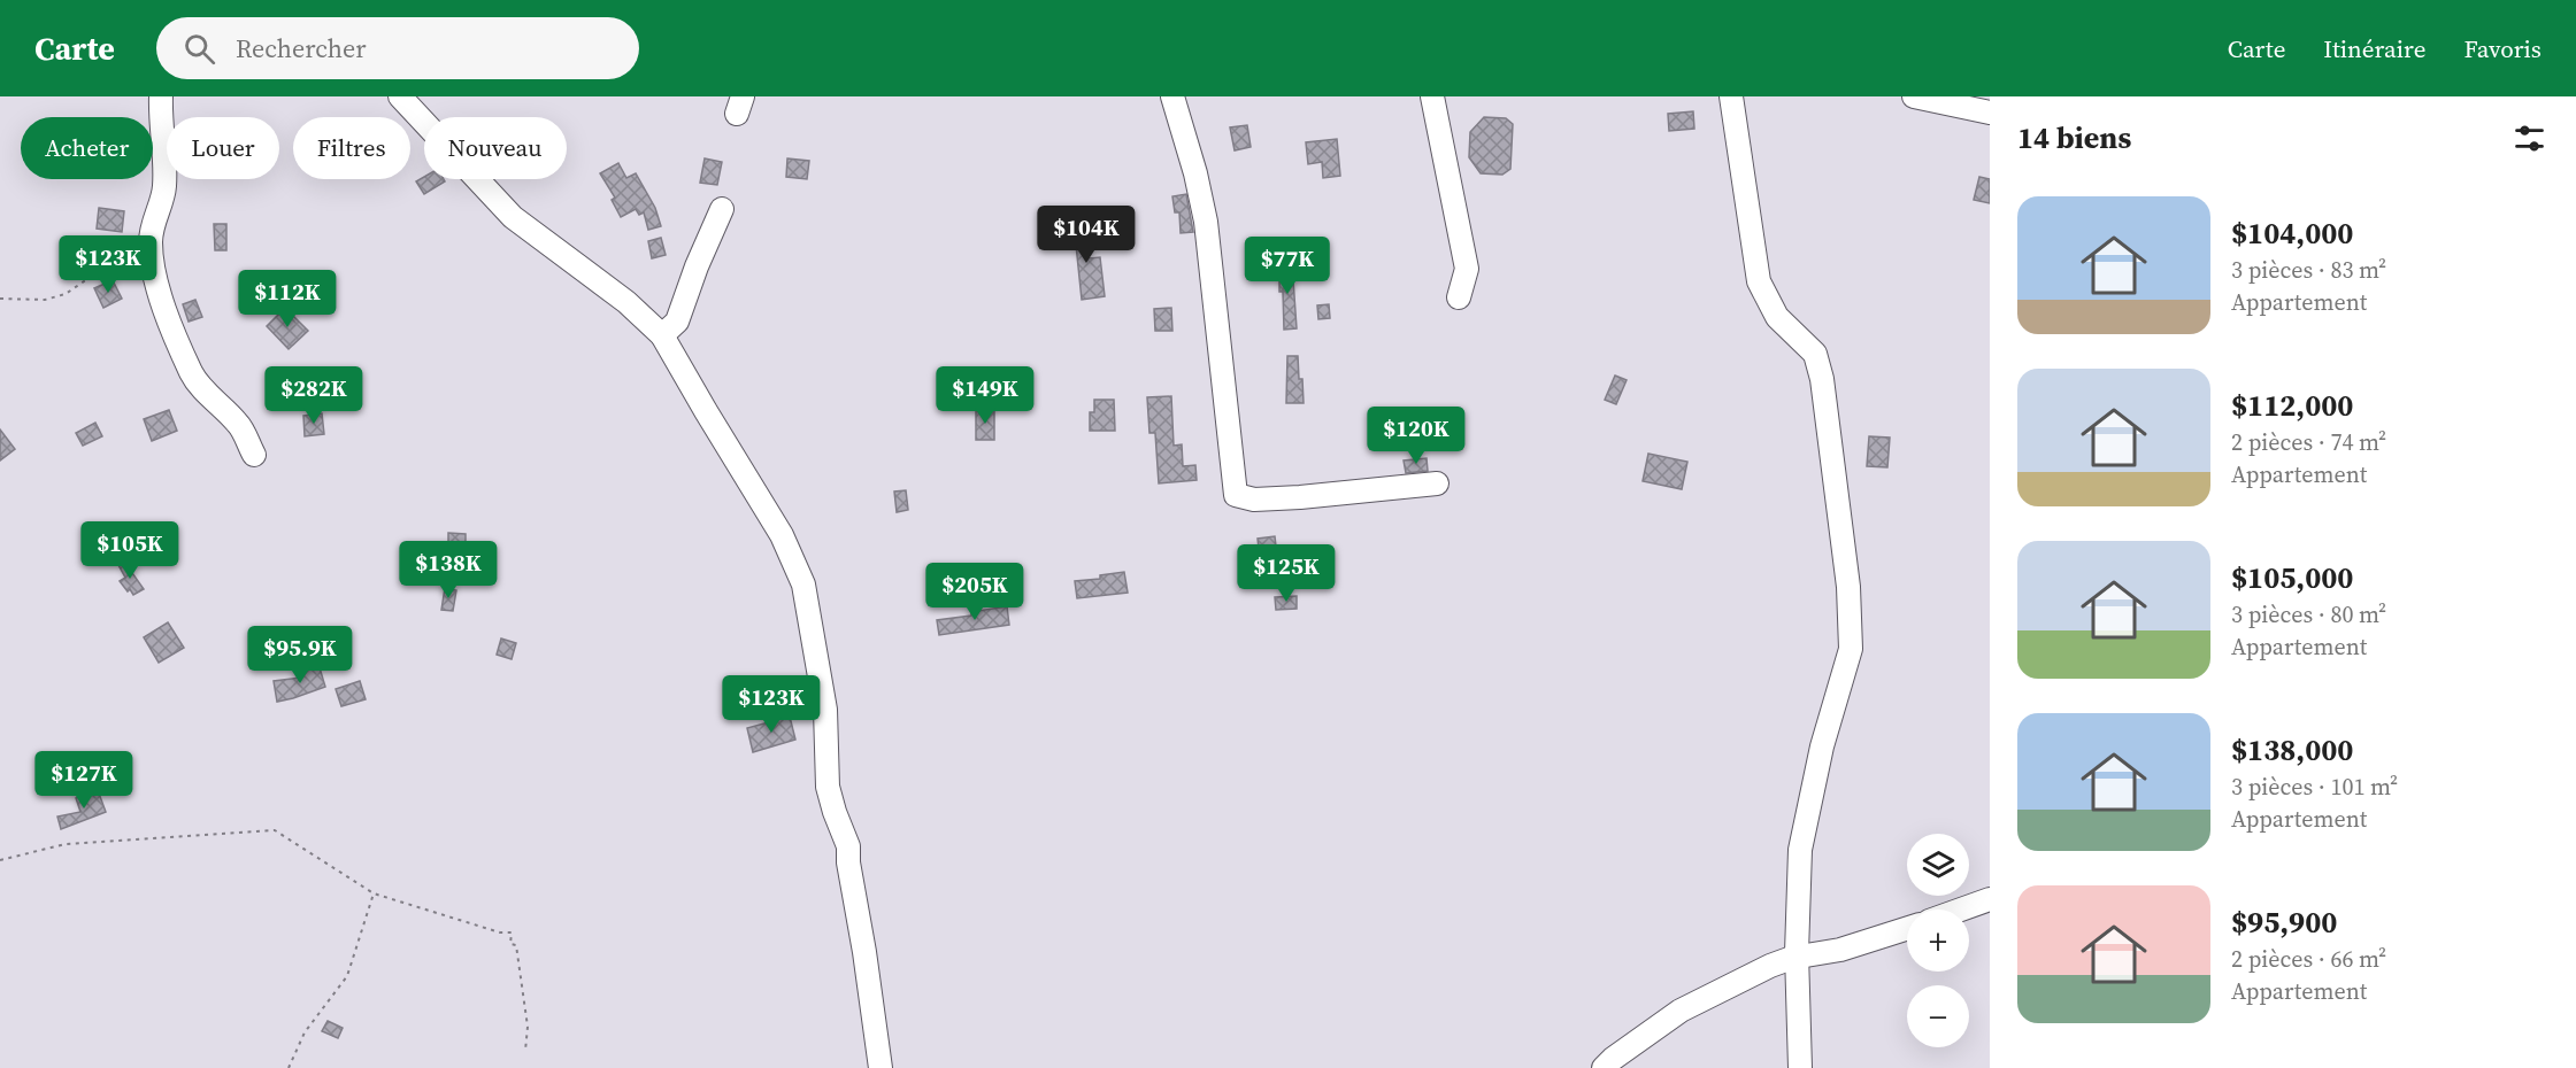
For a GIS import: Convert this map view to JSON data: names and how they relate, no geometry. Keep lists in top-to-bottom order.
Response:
{
  "page": {
    "header": "Carte",
    "search": "Rechercher",
    "nav": ["Carte", "Itinéraire", "Favoris"],
    "heading": "14 biens",
    "chip": [
      "Acheter",
      "Louer",
      "Filtres",
      "Nouveau"
    ],
    "list": [
      {
        "name": "$104,000",
        "note": "3 pièces · 83 m² · Appartement"
      },
      {
        "name": "$112,000",
        "note": "2 pièces · 74 m² · Appartement"
      },
      {
        "name": "$105,000",
        "note": "3 pièces · 80 m² · Appartement"
      },
      {
        "name": "$138,000",
        "note": "3 pièces · 101 m² · Appartement"
      },
      {
        "name": "$95,900",
        "note": "2 pièces · 66 m² · Appartement"
      }
    ],
    "price": [
      "$104K",
      "$123K",
      "$77K",
      "$112K",
      "$282K",
      "$149K",
      "$120K",
      "$105K",
      "$138K",
      "$125K",
      "$205K",
      "$95.9K",
      "$123K",
      "$127K"
    ],
    "map_buttons": ["+", "−"]
  }
}
